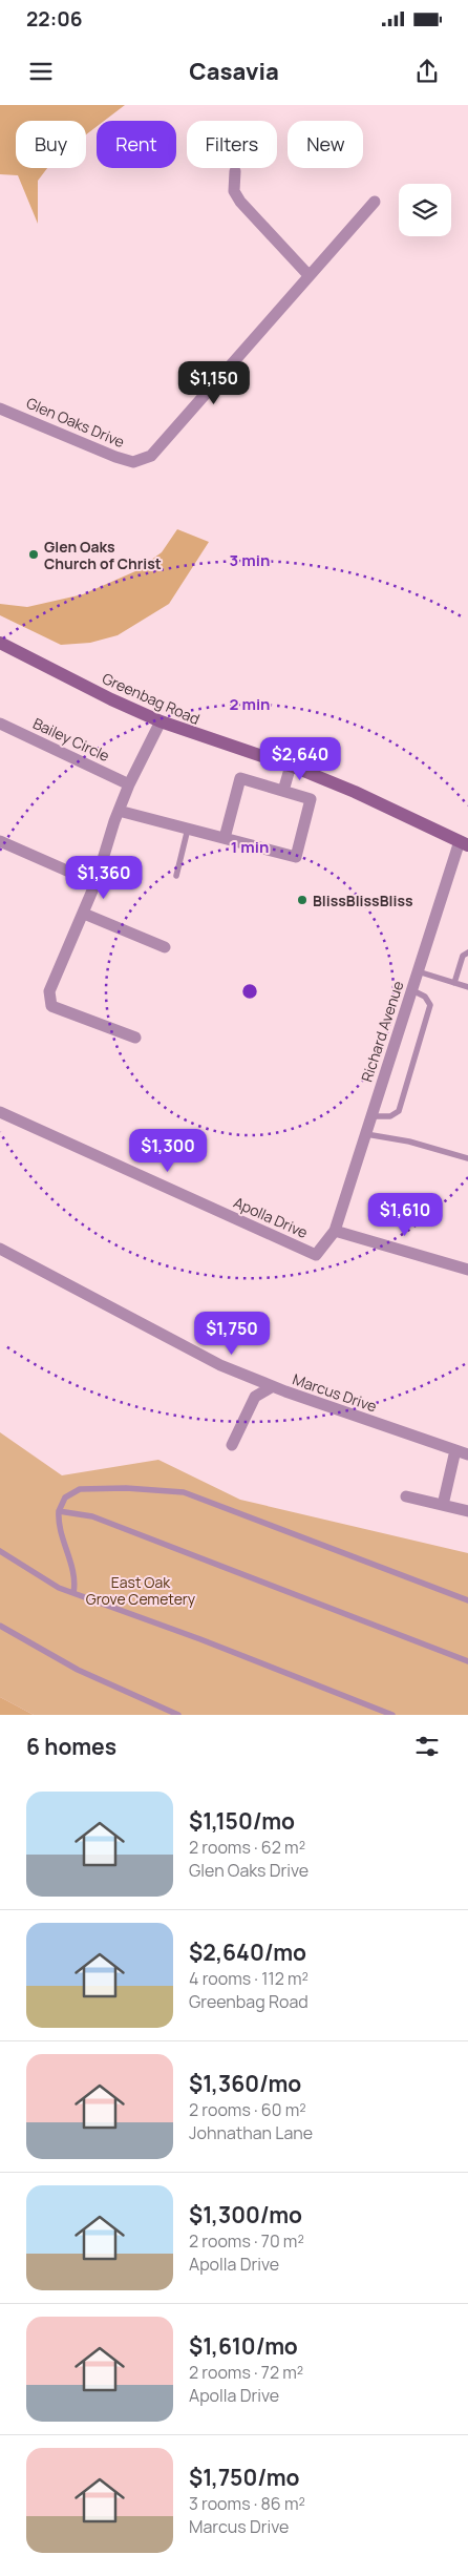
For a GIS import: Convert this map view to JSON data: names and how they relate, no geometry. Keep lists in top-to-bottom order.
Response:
{
  "streets": {
    "main road": ["Greenbag Road"],
    "street": [
      "Glen Oaks Drive",
      "Bailey Circle",
      "Richard Avenue",
      "Apolla Drive",
      "Marcus Drive"
    ]
  },
  "crossings": [
    ["Greenbag Road", "Richard Avenue"],
    ["Richard Avenue", "Apolla Drive"]
  ],
  "parks": ["East Oak Grove Cemetery"],
  "places": ["Glen Oaks Church of Christ", "BlissBlissBliss"],
  "page": {
    "status": "22:06",
    "header": "Casavia",
    "chip": [
      "Buy",
      "Rent",
      "Filters",
      "New"
    ],
    "price": [
      "$1,150",
      "$2,640",
      "$1,360",
      "$1,300",
      "$1,610",
      "$1,750"
    ],
    "heading": "6 homes",
    "list": [
      {
        "name": "$1,150/mo",
        "note": "2 rooms · 62 m² · Glen Oaks Drive"
      },
      {
        "name": "$2,640/mo",
        "note": "4 rooms · 112 m² · Greenbag Road"
      },
      {
        "name": "$1,360/mo",
        "note": "2 rooms · 60 m² · Johnathan Lane"
      },
      {
        "name": "$1,300/mo",
        "note": "2 rooms · 70 m² · Apolla Drive"
      },
      {
        "name": "$1,610/mo",
        "note": "2 rooms · 72 m² · Apolla Drive"
      },
      {
        "name": "$1,750/mo",
        "note": "3 rooms · 86 m² · Marcus Drive"
      }
    ]
  },
  "rings": ["3 min", "2 min", "1 min"]
}
